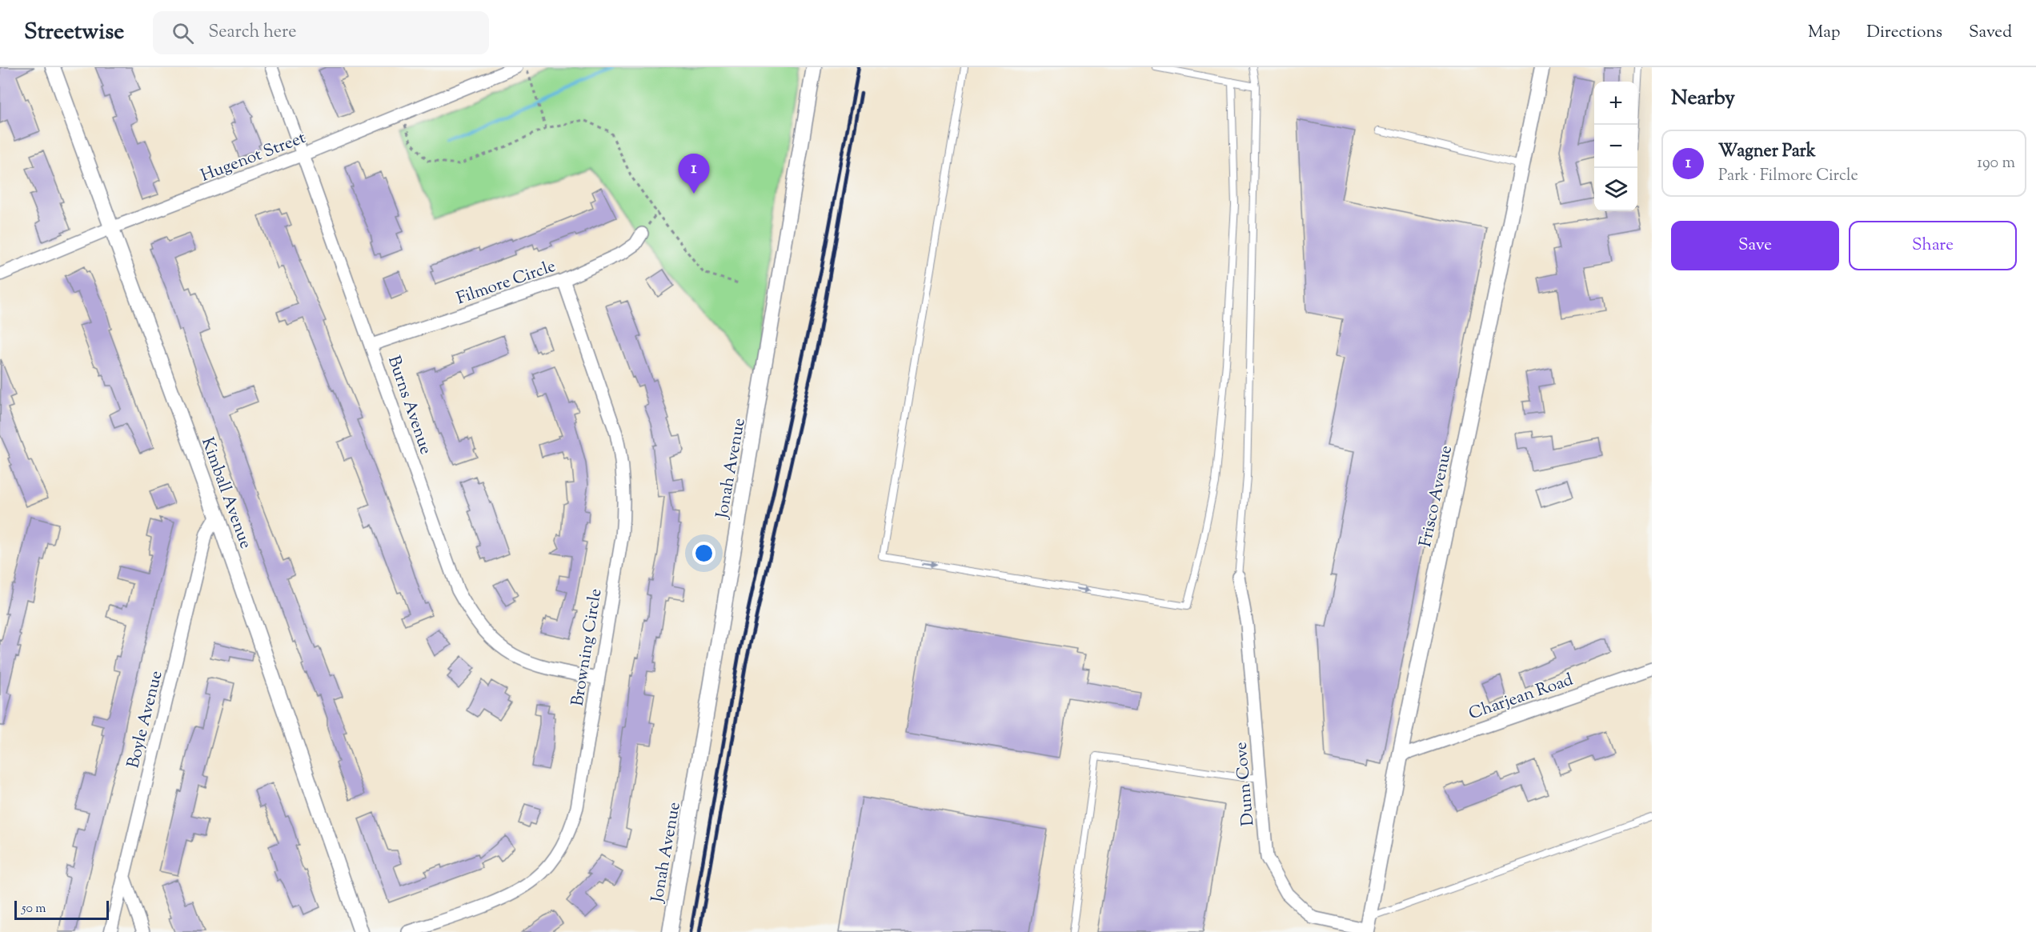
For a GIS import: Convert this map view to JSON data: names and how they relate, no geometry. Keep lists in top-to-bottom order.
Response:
{
  "streets": {
    "street": [
      "Hugenot Street",
      "Filmore Circle",
      "Burns Avenue",
      "Jonah Avenue",
      "Kimball Avenue",
      "Frisco Avenue",
      "Browning Circle",
      "Charjean Road",
      "Boyle Avenue",
      "Dunn Cove"
    ]
  },
  "crossings": [
    ["Hugenot Street", "Burns Avenue"],
    ["Hugenot Street", "Kimball Avenue"],
    ["Filmore Circle", "Burns Avenue"],
    ["Filmore Circle", "Browning Circle"],
    ["Burns Avenue", "Browning Circle"],
    ["Kimball Avenue", "Boyle Avenue"],
    ["Frisco Avenue", "Charjean Road"],
    ["Frisco Avenue", "Dunn Cove"]
  ],
  "scale_bar": "50 m",
  "page": {
    "header": "Streetwise",
    "search": "Search here",
    "nav": ["Map", "Directions", "Saved"],
    "heading": "Nearby",
    "map_buttons": ["+", "−"],
    "list": [
      {
        "mark": "1",
        "name": "Wagner Park",
        "note": "Park · Filmore Circle",
        "value": "190 m"
      }
    ],
    "pins": "1",
    "buttons": ["Save", "Share"],
    "scale": "50 m"
  }
}
